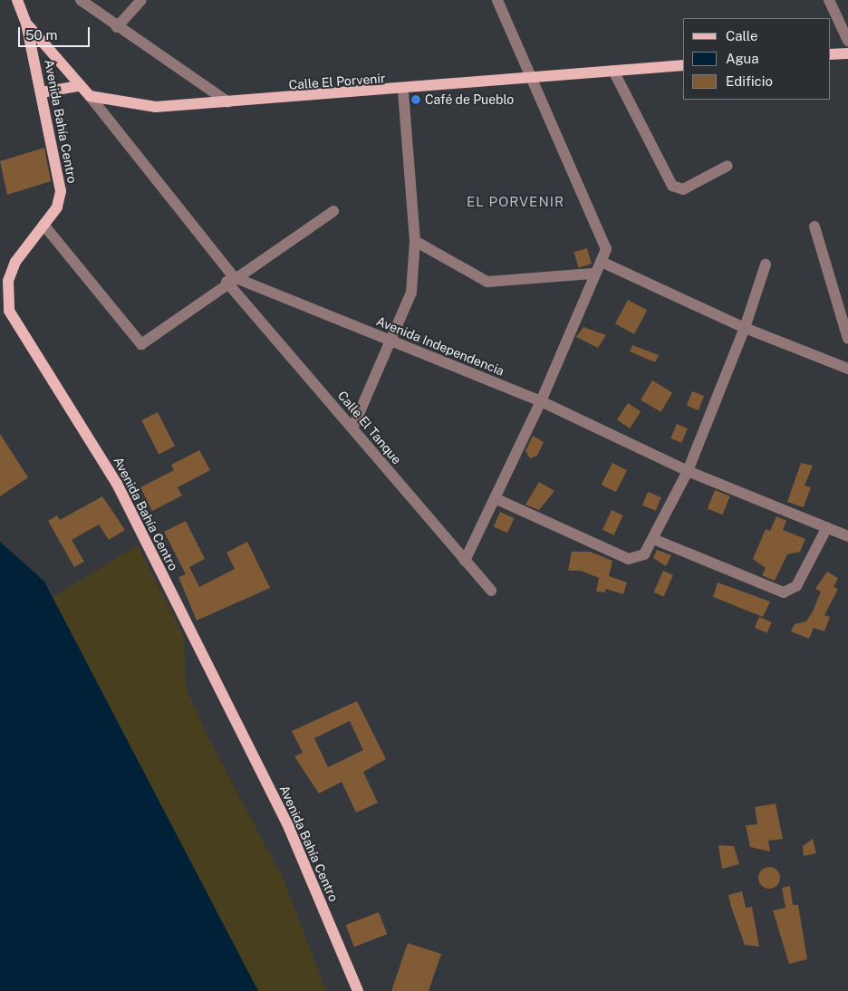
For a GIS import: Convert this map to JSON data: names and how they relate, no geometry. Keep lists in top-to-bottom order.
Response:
{
  "streets": {
    "main road": ["Calle El Porvenir", "Avenida Bahía Centro"],
    "street": ["Avenida Independencia", "Calle El Tanque"]
  },
  "crossings": [
    ["Calle El Porvenir", "Avenida Bahía Centro"],
    ["Calle El Porvenir", "Avenida Independencia"],
    ["Avenida Independencia", "Calle El Tanque"]
  ],
  "districts": ["EL PORVENIR"],
  "places": ["Café de Pueblo"],
  "legend": ["Calle", "Agua", "Edificio"],
  "scale_bar": "50 m"
}
